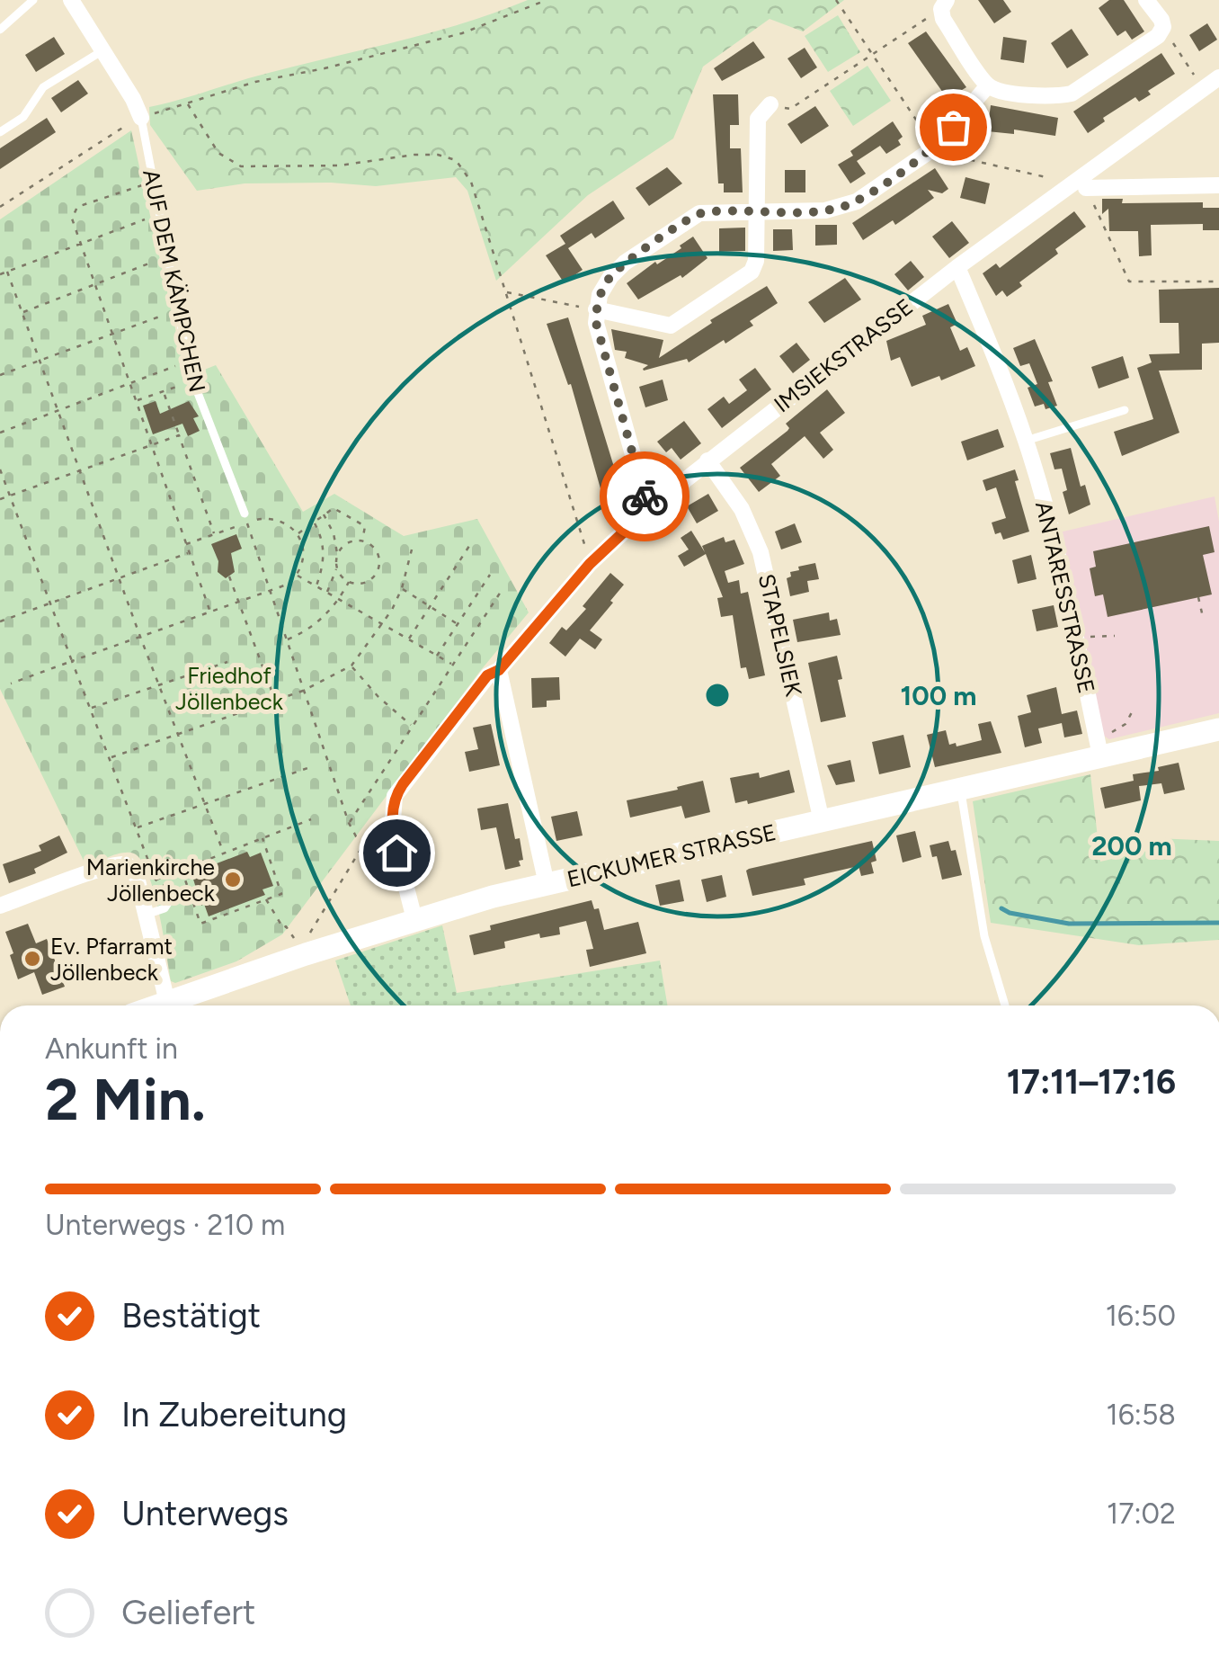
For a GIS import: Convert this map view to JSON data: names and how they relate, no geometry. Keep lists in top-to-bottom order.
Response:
{
  "streets": {
    "main road": ["EICKUMER STRASSE"],
    "street": [
      "AUF DEM KÄMPCHEN",
      "IMSIEKSTRASSE",
      "ANTARESSTRASSE",
      "STAPELSIEK"
    ]
  },
  "crossings": [
    ["IMSIEKSTRASSE", "ANTARESSTRASSE"],
    ["IMSIEKSTRASSE", "STAPELSIEK"],
    ["IMSIEKSTRASSE", "EICKUMER STRASSE"],
    ["ANTARESSTRASSE", "EICKUMER STRASSE"],
    ["STAPELSIEK", "EICKUMER STRASSE"]
  ],
  "parks": ["Friedhof Jöllenbeck"],
  "places": ["Marienkirche Jöllenbeck", "Ev. Pfarramt Jöllenbeck"],
  "page": {
    "heading": ["2 Min.", "Ankunft in", "17:11–17:16"],
    "bar": "Unterwegs · 210 m",
    "list": [
      ["Bestätigt", "16:50"],
      ["In Zubereitung", "16:58"],
      ["Unterwegs", "17:02"],
      "Geliefert"
    ]
  },
  "rings": ["100 m", "200 m"]
}
